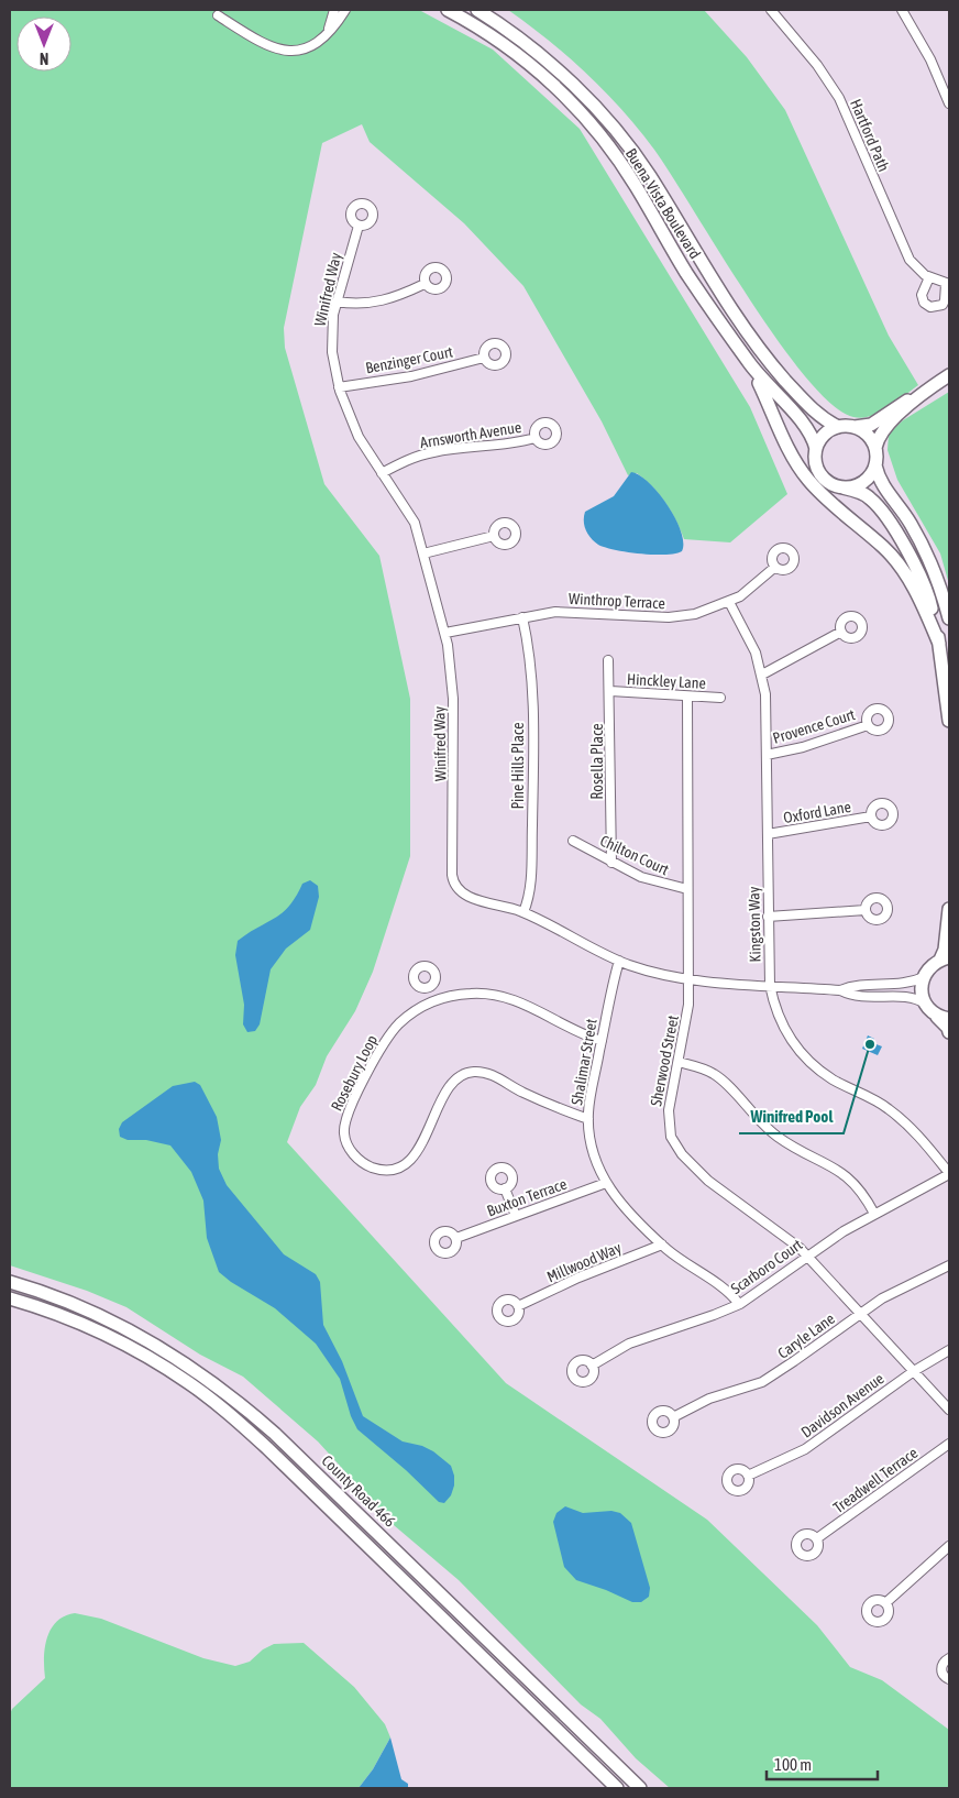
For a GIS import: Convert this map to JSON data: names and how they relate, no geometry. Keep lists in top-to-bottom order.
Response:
{
  "streets": {
    "main road": ["Buena Vista Boulevard", "County Road 466"],
    "street": [
      "Hartford Path",
      "Winifred Way",
      "Benzinger Court",
      "Arnsworth Avenue",
      "Winthrop Terrace",
      "Hinckley Lane",
      "Provence Court",
      "Rosella Place",
      "Pine Hills Place",
      "Oxford Lane",
      "Chilton Court",
      "Kingston Way",
      "Sherwood Street",
      "Shalimar Street",
      "Rosebury Loop",
      "Buxton Terrace",
      "Millwood Way",
      "Scarboro Court",
      "Caryle Lane",
      "Davidson Avenue",
      "Treadwell Terrace"
    ]
  },
  "crossings": [
    ["Winifred Way", "Benzinger Court"],
    ["Winifred Way", "Arnsworth Avenue"],
    ["Winifred Way", "Winthrop Terrace"],
    ["Winifred Way", "Pine Hills Place"],
    ["Winifred Way", "Kingston Way"],
    ["Winifred Way", "Sherwood Street"],
    ["Winifred Way", "Shalimar Street"],
    ["Winthrop Terrace", "Pine Hills Place"],
    ["Winthrop Terrace", "Kingston Way"],
    ["Hinckley Lane", "Rosella Place"],
    ["Hinckley Lane", "Sherwood Street"],
    ["Provence Court", "Kingston Way"],
    ["Rosella Place", "Chilton Court"],
    ["Oxford Lane", "Kingston Way"],
    ["Chilton Court", "Sherwood Street"],
    ["Kingston Way", "Scarboro Court"],
    ["Sherwood Street", "Scarboro Court"],
    ["Sherwood Street", "Caryle Lane"],
    ["Sherwood Street", "Davidson Avenue"],
    ["Shalimar Street", "Rosebury Loop"],
    ["Shalimar Street", "Buxton Terrace"],
    ["Shalimar Street", "Millwood Way"],
    ["Shalimar Street", "Scarboro Court"]
  ],
  "places": ["Winifred Pool"],
  "scale_bar": "100 m",
  "north": "bottom"
}
